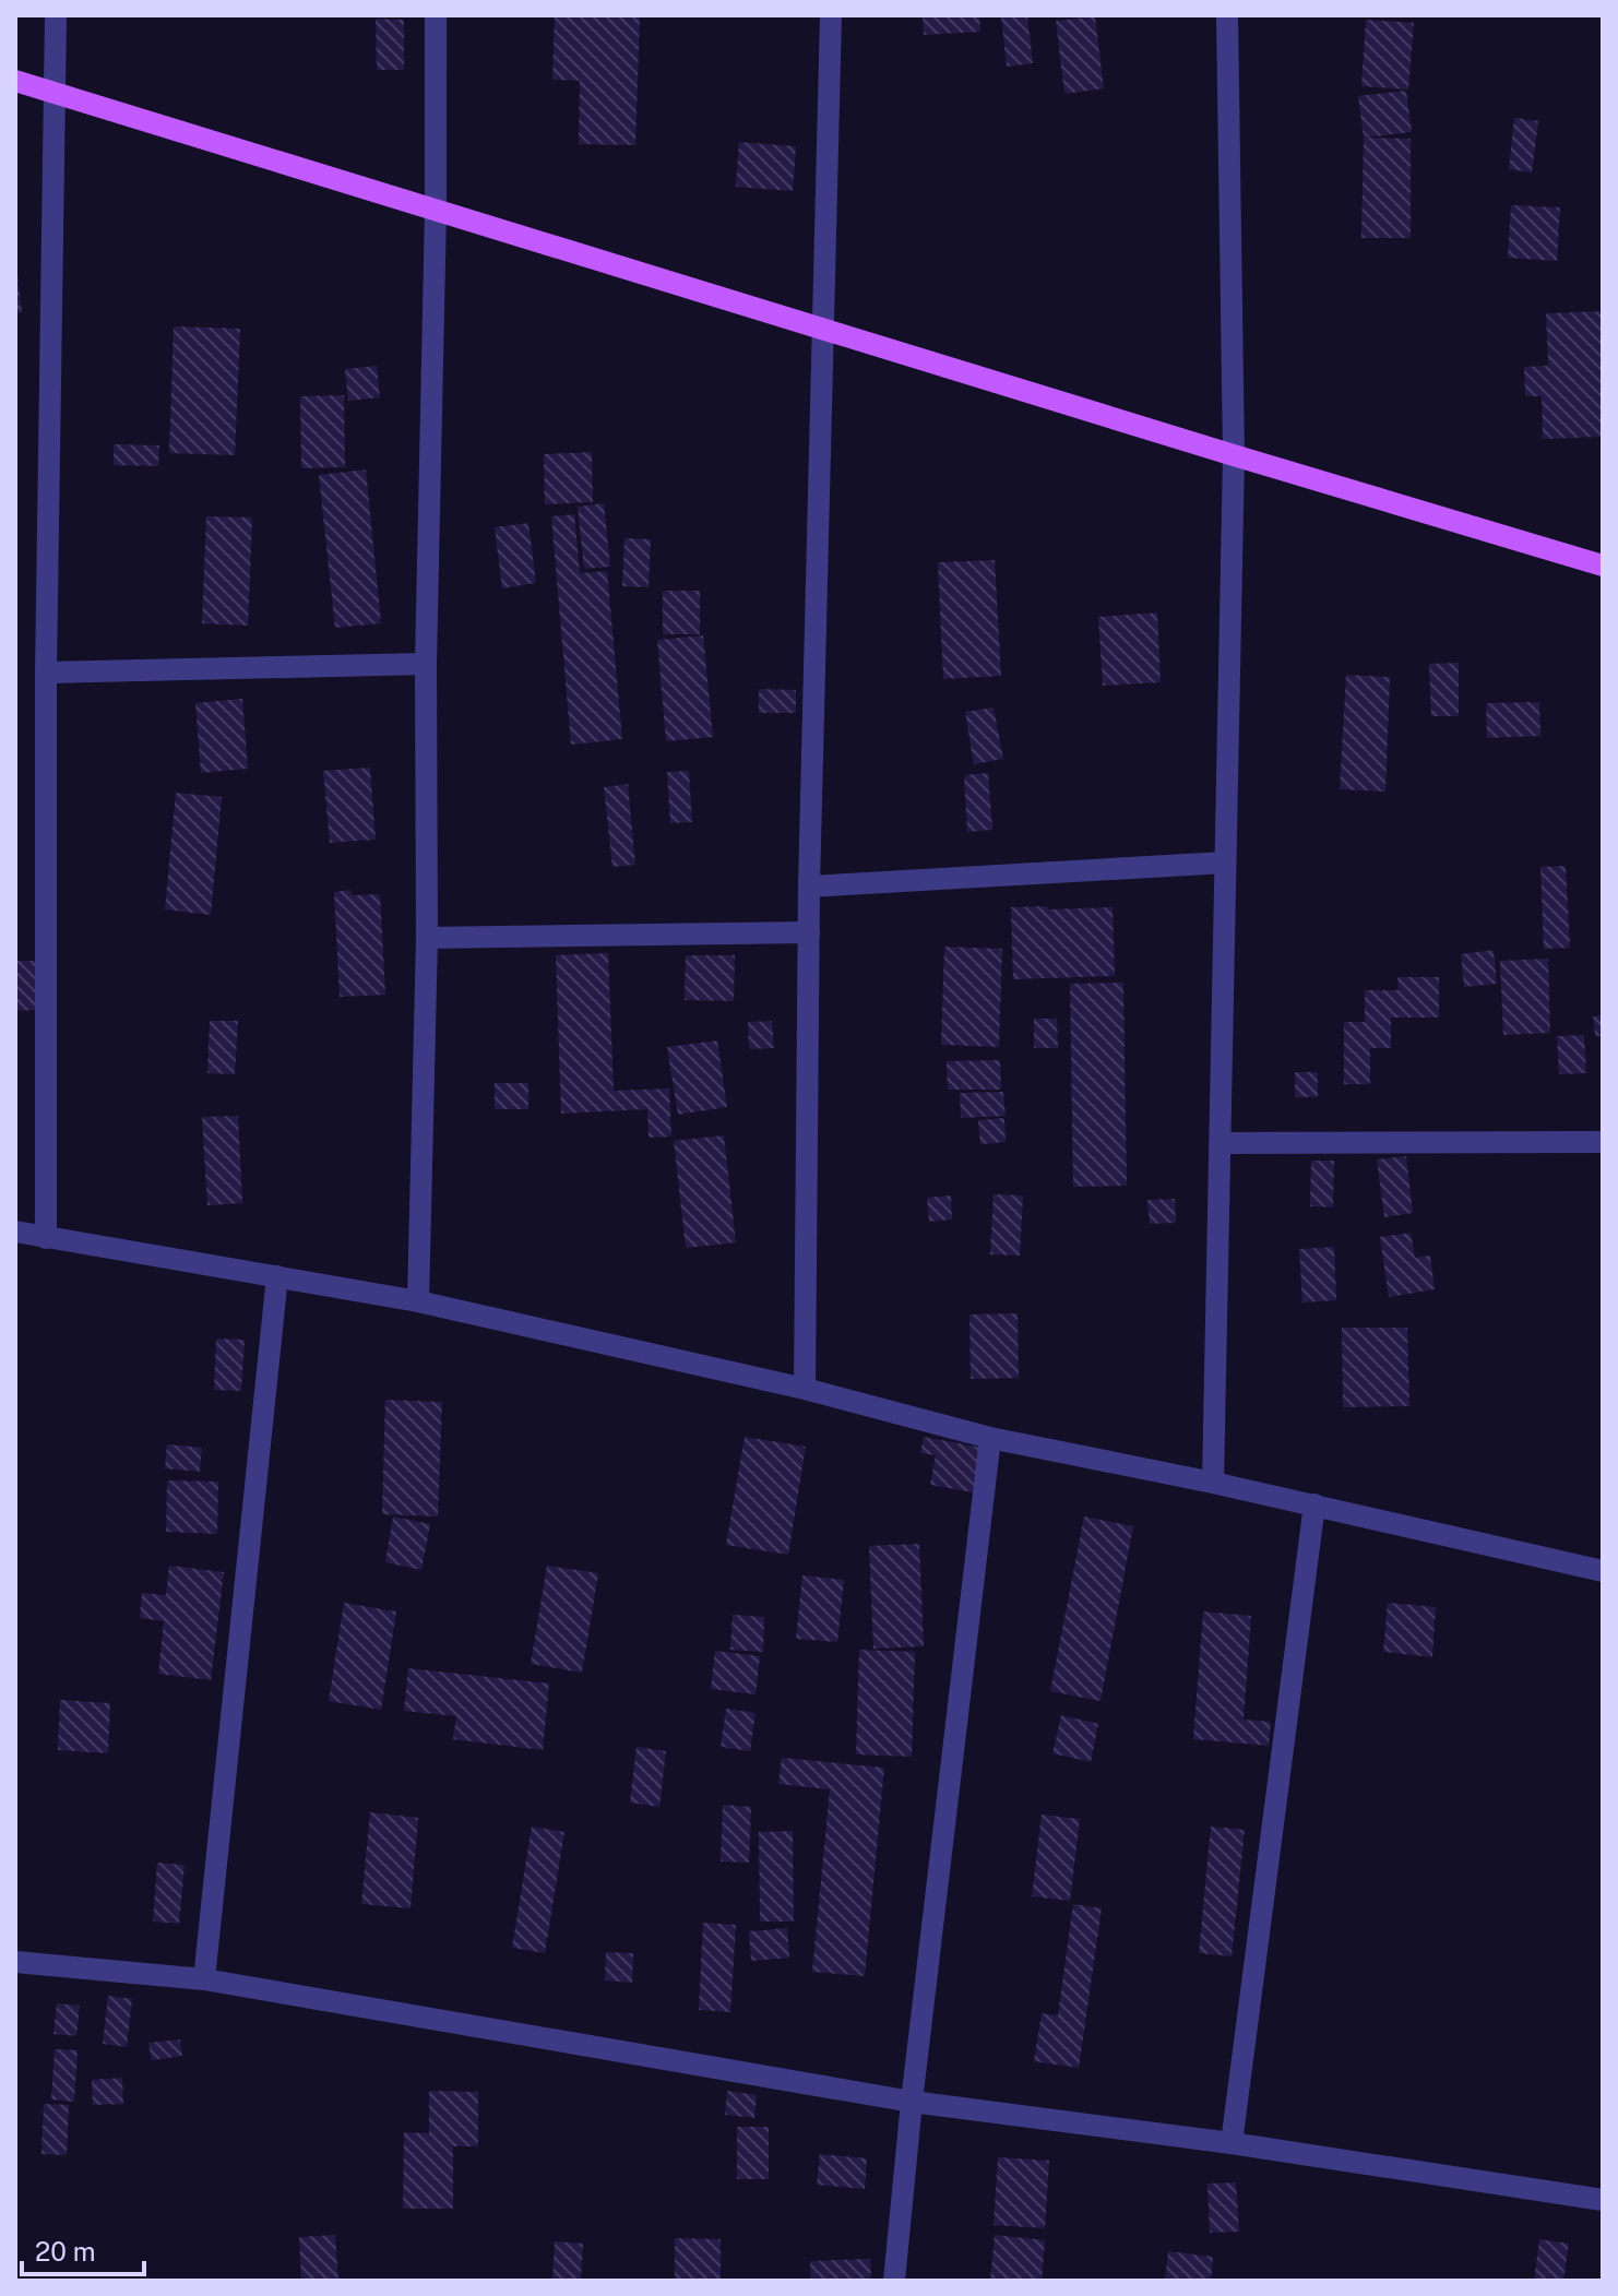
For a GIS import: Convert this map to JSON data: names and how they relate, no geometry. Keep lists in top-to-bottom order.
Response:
{
  "scale_bar": "20 m"
}
